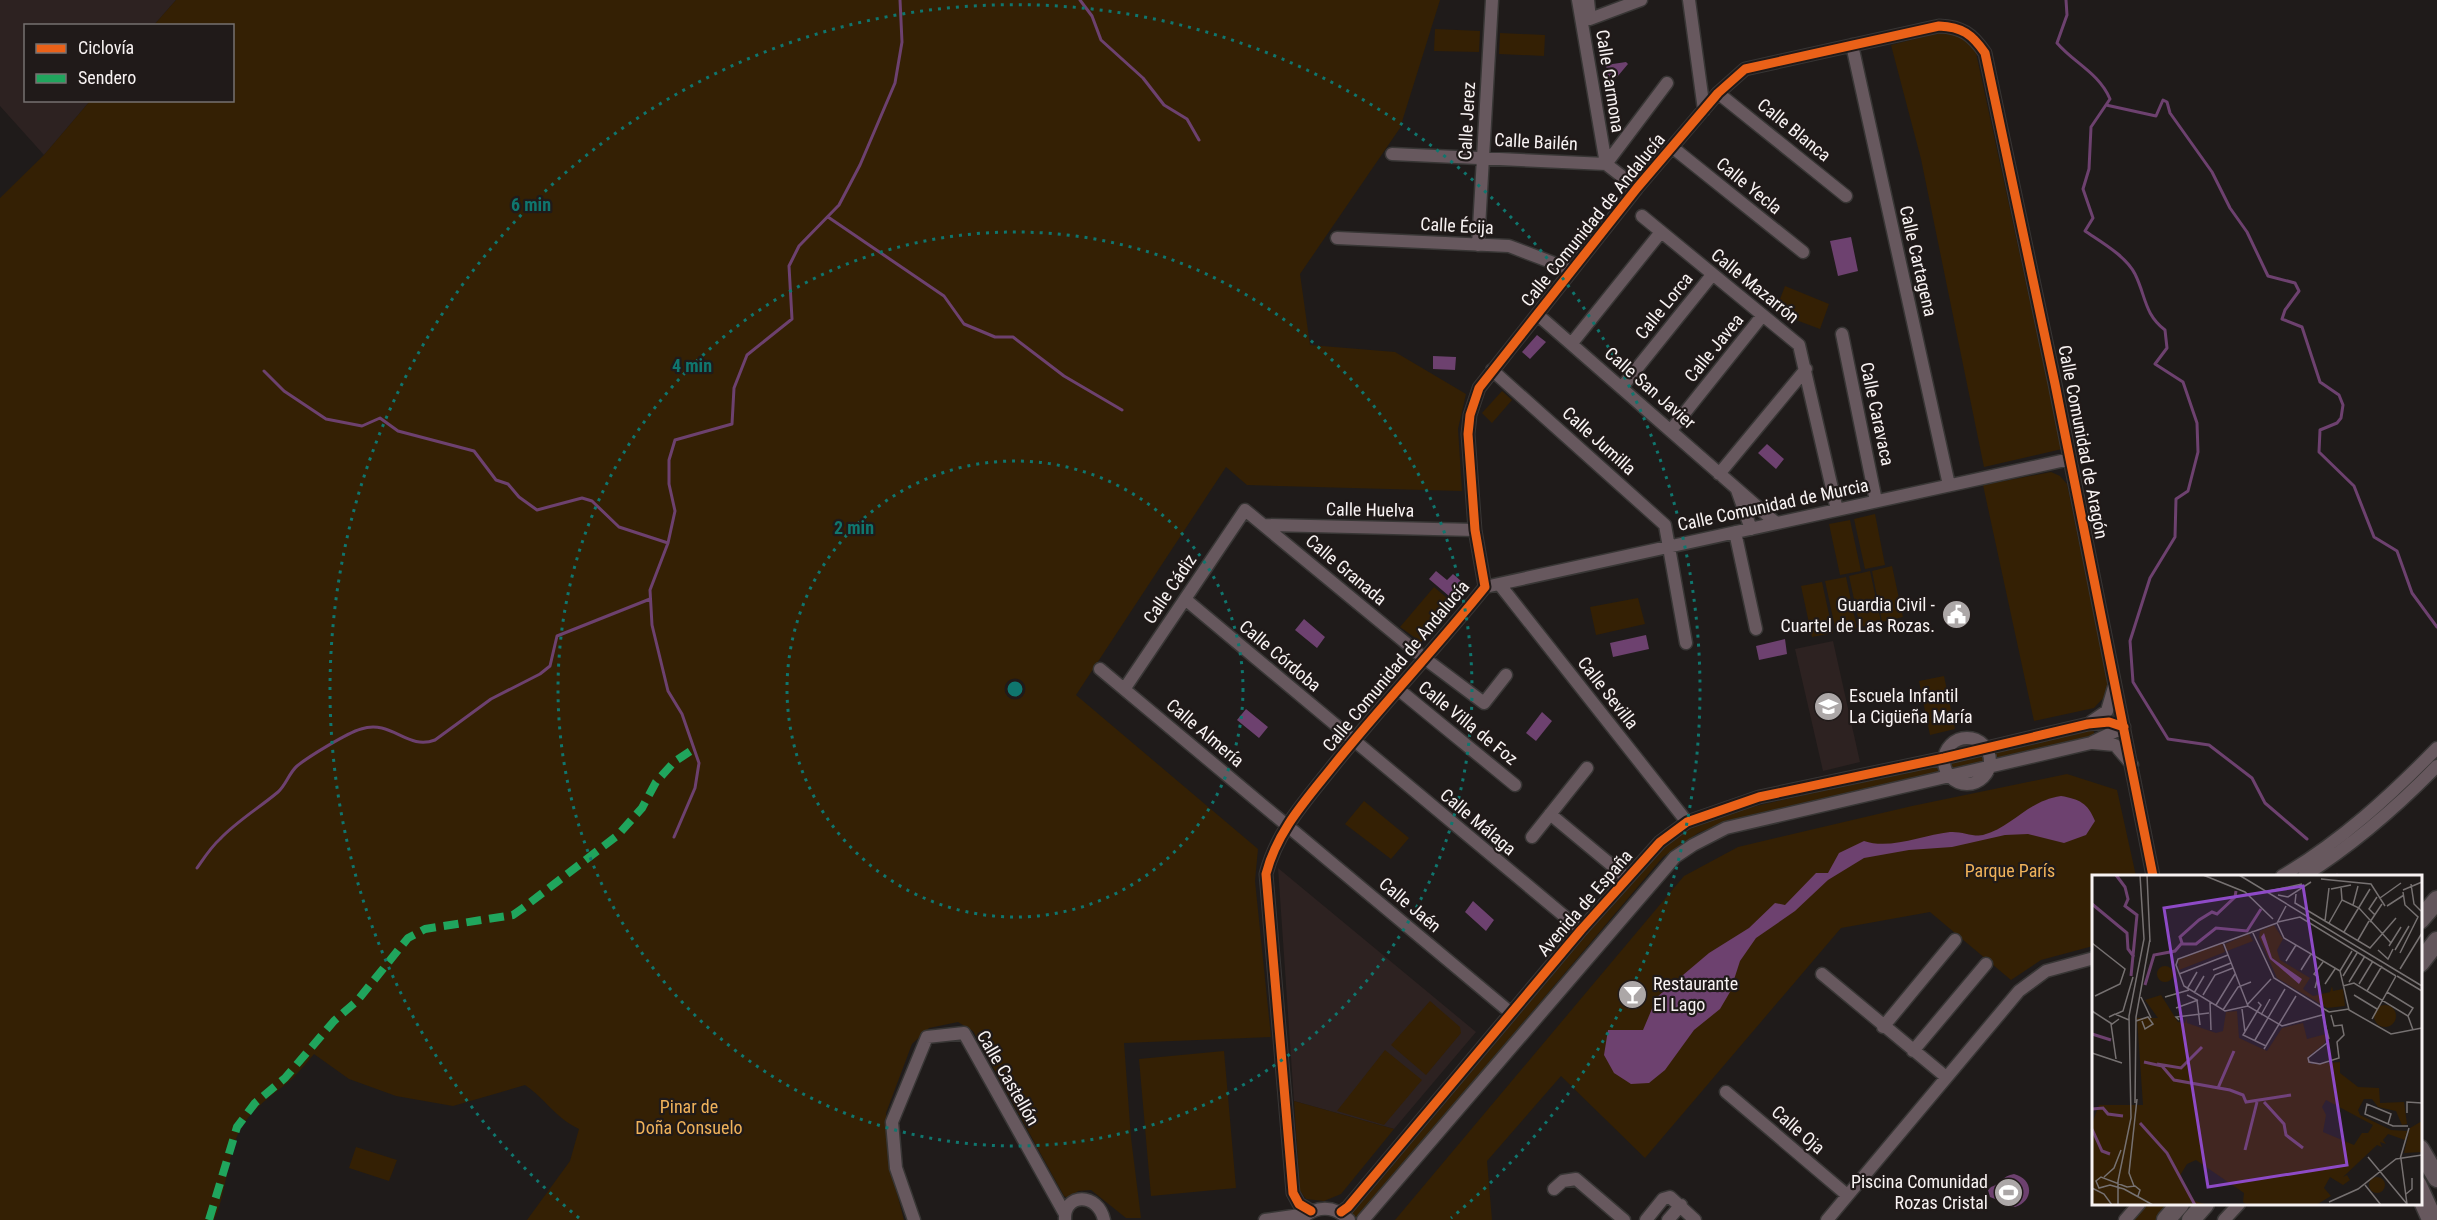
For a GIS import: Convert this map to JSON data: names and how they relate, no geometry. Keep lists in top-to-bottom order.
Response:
{
  "streets": {
    "street": [
      "Calle Carmona",
      "Calle Jerez",
      "Calle Blanca",
      "Calle Bailén",
      "Calle Yecla",
      "Calle Comunidad de Andalucía",
      "Calle Écija",
      "Calle Cartagena",
      "Calle Mazarrón",
      "Calle Lorca",
      "Calle Javea",
      "Calle San Javier",
      "Calle Caravaca",
      "Calle Jumilla",
      "Calle Comunidad de Aragón",
      "Calle Comunidad de Murcia",
      "Calle Huelva",
      "Calle Granada",
      "Calle Cádiz",
      "Calle Córdoba",
      "Calle Sevilla",
      "Calle Villa de Foz",
      "Calle Almería",
      "Calle Málaga",
      "Avenida de España",
      "Calle Jaén",
      "Calle Castellón",
      "Calle Oja"
    ]
  },
  "crossings": [
    ["Calle Carmona", "Calle Bailén"],
    ["Calle Jerez", "Calle Bailén"],
    ["Calle Jerez", "Calle Écija"],
    ["Calle Blanca", "Calle Comunidad de Andalucía"],
    ["Calle Yecla", "Calle Comunidad de Andalucía"],
    ["Calle Comunidad de Andalucía", "Calle Écija"],
    ["Calle Comunidad de Andalucía", "Calle Cartagena"],
    ["Calle Comunidad de Andalucía", "Calle San Javier"],
    ["Calle Comunidad de Andalucía", "Calle Jumilla"],
    ["Calle Comunidad de Andalucía", "Calle Comunidad de Aragón"],
    ["Calle Comunidad de Andalucía", "Calle Comunidad de Murcia"],
    ["Calle Comunidad de Andalucía", "Calle Huelva"],
    ["Calle Comunidad de Andalucía", "Calle Granada"],
    ["Calle Comunidad de Andalucía", "Calle Córdoba"],
    ["Calle Comunidad de Andalucía", "Calle Villa de Foz"],
    ["Calle Comunidad de Andalucía", "Calle Almería"],
    ["Calle Comunidad de Andalucía", "Calle Málaga"],
    ["Calle Comunidad de Andalucía", "Calle Jaén"],
    ["Calle Cartagena", "Calle Comunidad de Murcia"],
    ["Calle Mazarrón", "Calle Lorca"],
    ["Calle Mazarrón", "Calle Javea"],
    ["Calle Mazarrón", "Calle Comunidad de Murcia"],
    ["Calle Lorca", "Calle San Javier"],
    ["Calle Javea", "Calle San Javier"],
    ["Calle San Javier", "Calle Comunidad de Murcia"],
    ["Calle Caravaca", "Calle Comunidad de Murcia"],
    ["Calle Jumilla", "Calle Comunidad de Murcia"],
    ["Calle Comunidad de Aragón", "Calle Comunidad de Murcia"],
    ["Calle Comunidad de Aragón", "Avenida de España"],
    ["Calle Comunidad de Murcia", "Calle Sevilla"],
    ["Calle Huelva", "Calle Granada"],
    ["Calle Granada", "Calle Cádiz"],
    ["Calle Cádiz", "Calle Córdoba"],
    ["Calle Cádiz", "Calle Almería"],
    ["Calle Córdoba", "Calle Málaga"],
    ["Calle Sevilla", "Avenida de España"],
    ["Calle Almería", "Calle Jaén"],
    ["Calle Málaga", "Avenida de España"],
    ["Avenida de España", "Calle Jaén"]
  ],
  "parks": ["Parque París", "Pinar de Doña Consuelo"],
  "places": {
    "public building": ["Guardia Civil - Cuartel de Las Rozas."],
    "school or university": ["Escuela Infantil La Cigüeña María"],
    "bar": ["Restaurante El Lago"],
    "sports": ["Piscina Comunidad Rozas Cristal"]
  },
  "legend": ["Ciclovía", "Sendero"],
  "rings": ["6 min", "4 min", "2 min"]
}
